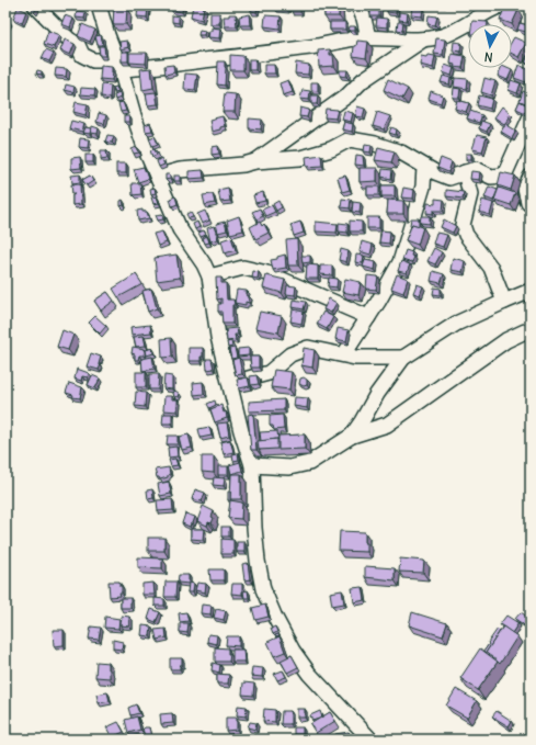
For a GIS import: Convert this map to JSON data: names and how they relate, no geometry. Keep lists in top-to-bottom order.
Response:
{
  "north": "bottom"
}
